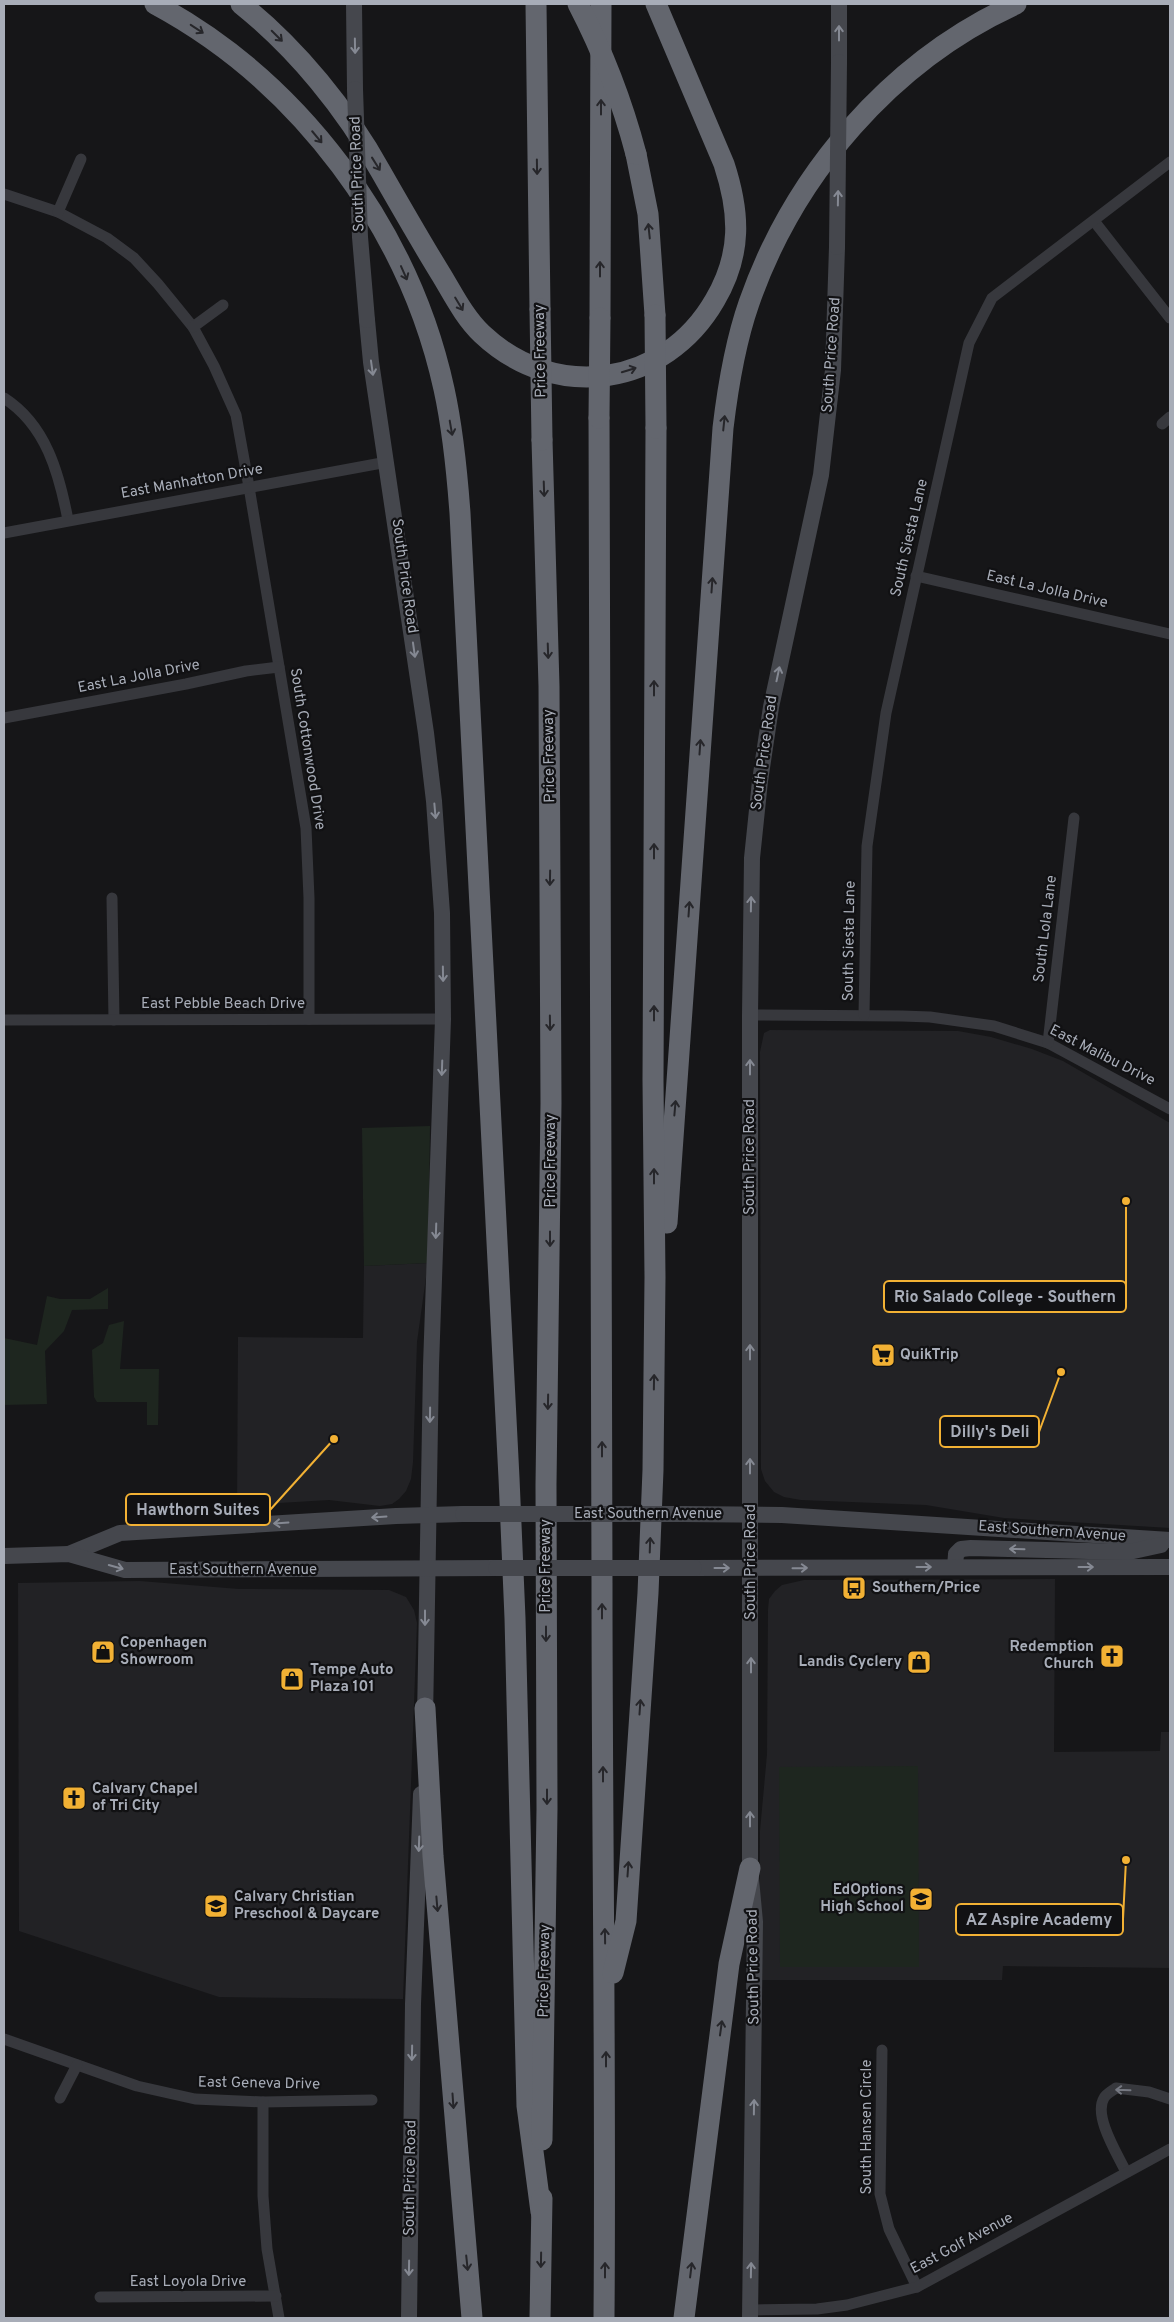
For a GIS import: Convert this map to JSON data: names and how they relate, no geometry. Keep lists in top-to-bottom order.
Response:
{
  "streets": {
    "highway": ["Price Freeway"],
    "main road": ["South Price Road", "East Southern Avenue"],
    "street": [
      "East Manhatton Drive",
      "South Siesta Lane",
      "East La Jolla Drive",
      "South Cottonwood Drive",
      "South Lola Lane",
      "East Pebble Beach Drive",
      "East Malibu Drive",
      "East Geneva Drive",
      "South Hansen Circle",
      "East Golf Avenue",
      "East Loyola Drive"
    ]
  },
  "crossings": [
    ["South Price Road", "East Manhatton Drive"],
    ["South Price Road", "East Pebble Beach Drive"],
    ["South Price Road", "East Malibu Drive"],
    ["South Price Road", "East Southern Avenue"],
    ["South Price Road", "East Golf Avenue"],
    ["East Manhatton Drive", "South Cottonwood Drive"],
    ["South Siesta Lane", "East La Jolla Drive"],
    ["South Siesta Lane", "East Malibu Drive"],
    ["East La Jolla Drive", "South Cottonwood Drive"],
    ["South Cottonwood Drive", "East Pebble Beach Drive"],
    ["South Lola Lane", "East Malibu Drive"],
    ["South Hansen Circle", "East Golf Avenue"]
  ],
  "places": {
    "other": [
      "Rio Salado College - Southern",
      "Dilly's Deli",
      "Hawthorn Suites",
      "AZ Aspire Academy"
    ],
    "supermarket": ["QuikTrip"],
    "bus stop": ["Southern/Price"],
    "shop": ["Copenhagen Showroom", "Landis Cyclery", "Tempe Auto Plaza 101"],
    "church": ["Redemption Church", "Calvary Chapel of Tri City"],
    "school or university": ["EdOptions High School", "Calvary Christian Preschool & Daycare"]
  }
}
